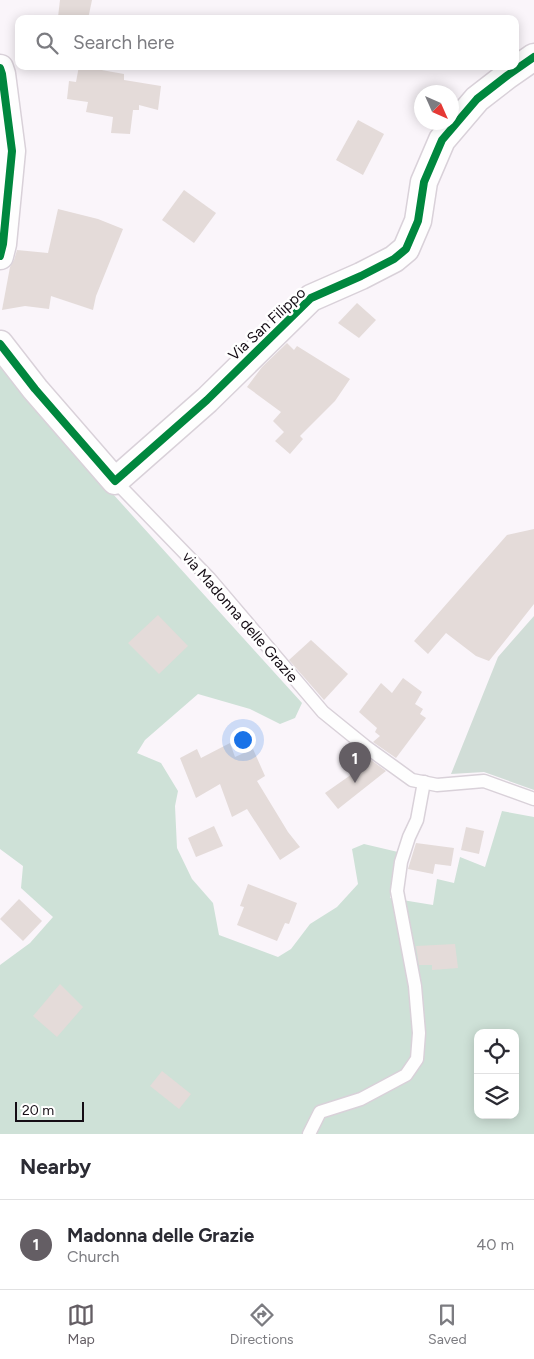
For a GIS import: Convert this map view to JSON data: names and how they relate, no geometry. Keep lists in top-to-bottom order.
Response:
{
  "streets": {
    "street": ["Via San Filippo", "via Madonna delle Grazie"]
  },
  "crossings": [
    ["Via San Filippo", "via Madonna delle Grazie"]
  ],
  "scale_bar": "20 m",
  "north": "bottom right",
  "page": {
    "search": "Search here",
    "pins": "1",
    "scale": "20 m",
    "heading": "Nearby",
    "list": [
      {
        "mark": "1",
        "name": "Madonna delle Grazie",
        "note": "Church",
        "value": "40 m"
      }
    ],
    "nav": ["Map", "Directions", "Saved"]
  }
}
